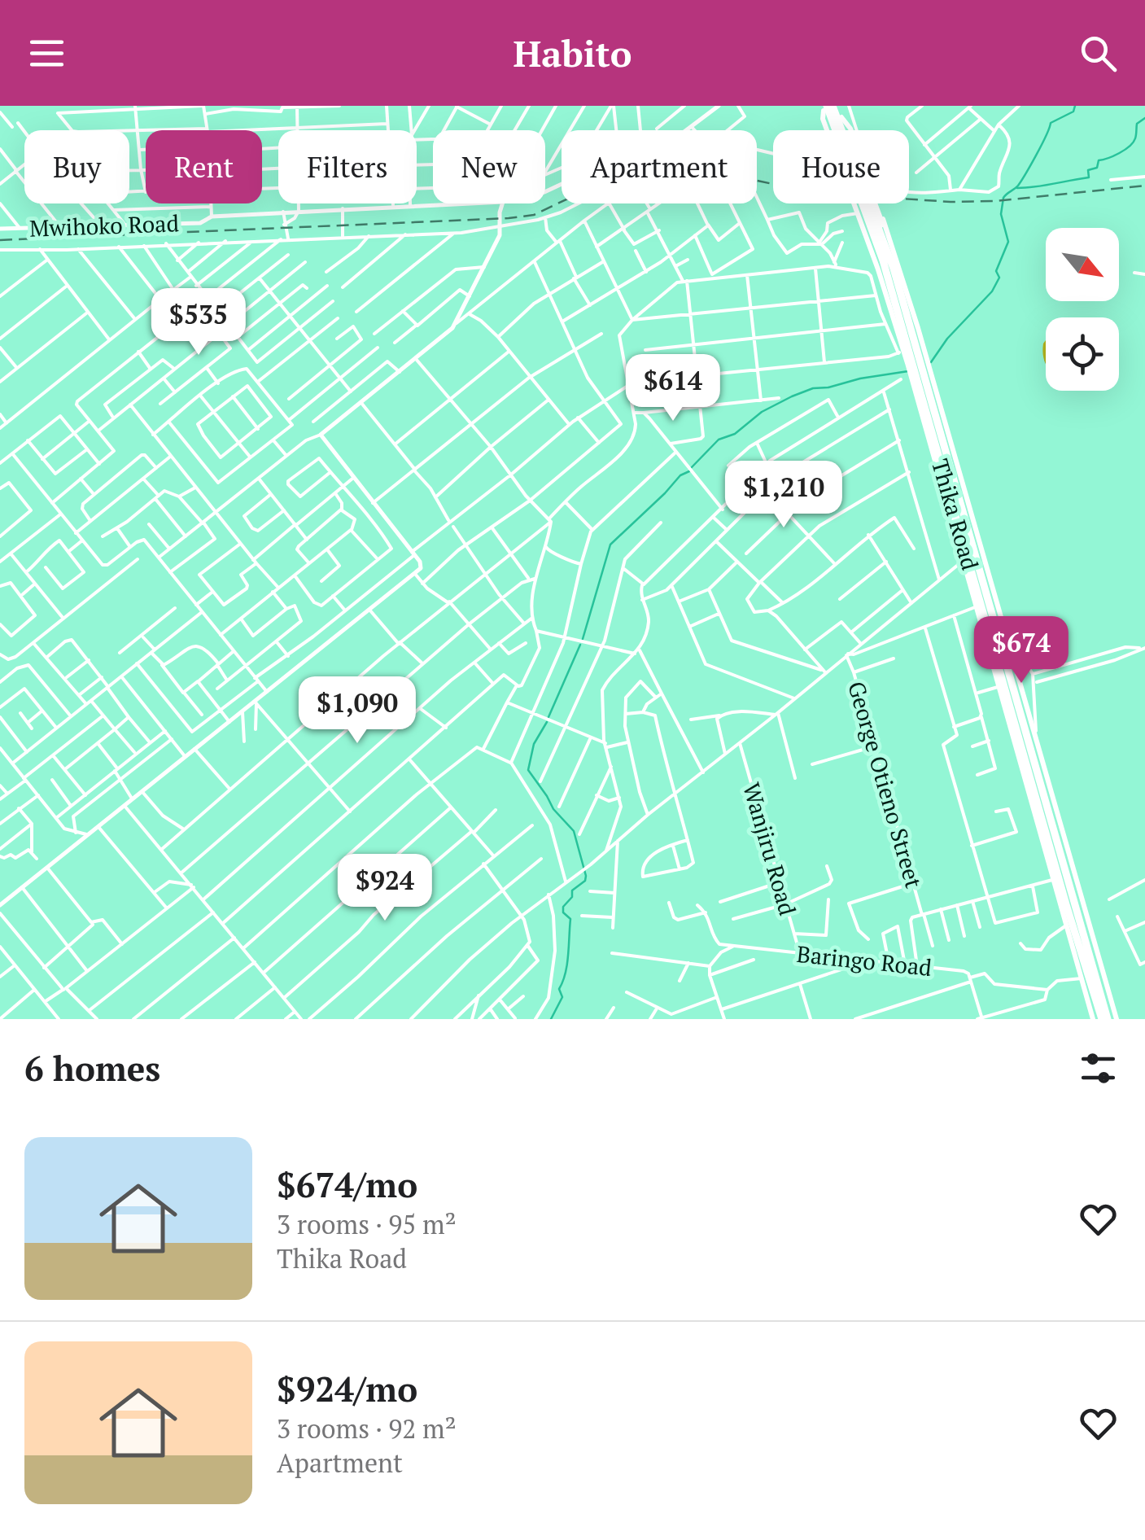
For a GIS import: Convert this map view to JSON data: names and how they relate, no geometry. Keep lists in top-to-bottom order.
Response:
{
  "streets": {
    "highway": ["Thika Road"],
    "street": [
      "Mwihoko Road",
      "George Otieno Street",
      "Wanjiru Road",
      "Baringo Road"
    ]
  },
  "crossings": [
    ["Wanjiru Road", "Baringo Road"]
  ],
  "north": "bottom right",
  "page": {
    "header": "Habito",
    "chip": [
      "Buy",
      "Rent",
      "Filters",
      "New",
      "Apartment",
      "House"
    ],
    "price": [
      "$535",
      "$614",
      "$1,210",
      "$674",
      "$1,090",
      "$924"
    ],
    "heading": "6 homes",
    "list": [
      {
        "name": "$674/mo",
        "note": "3 rooms · 95 m² · Thika Road"
      },
      {
        "name": "$924/mo",
        "note": "3 rooms · 92 m² · Apartment"
      }
    ]
  }
}
